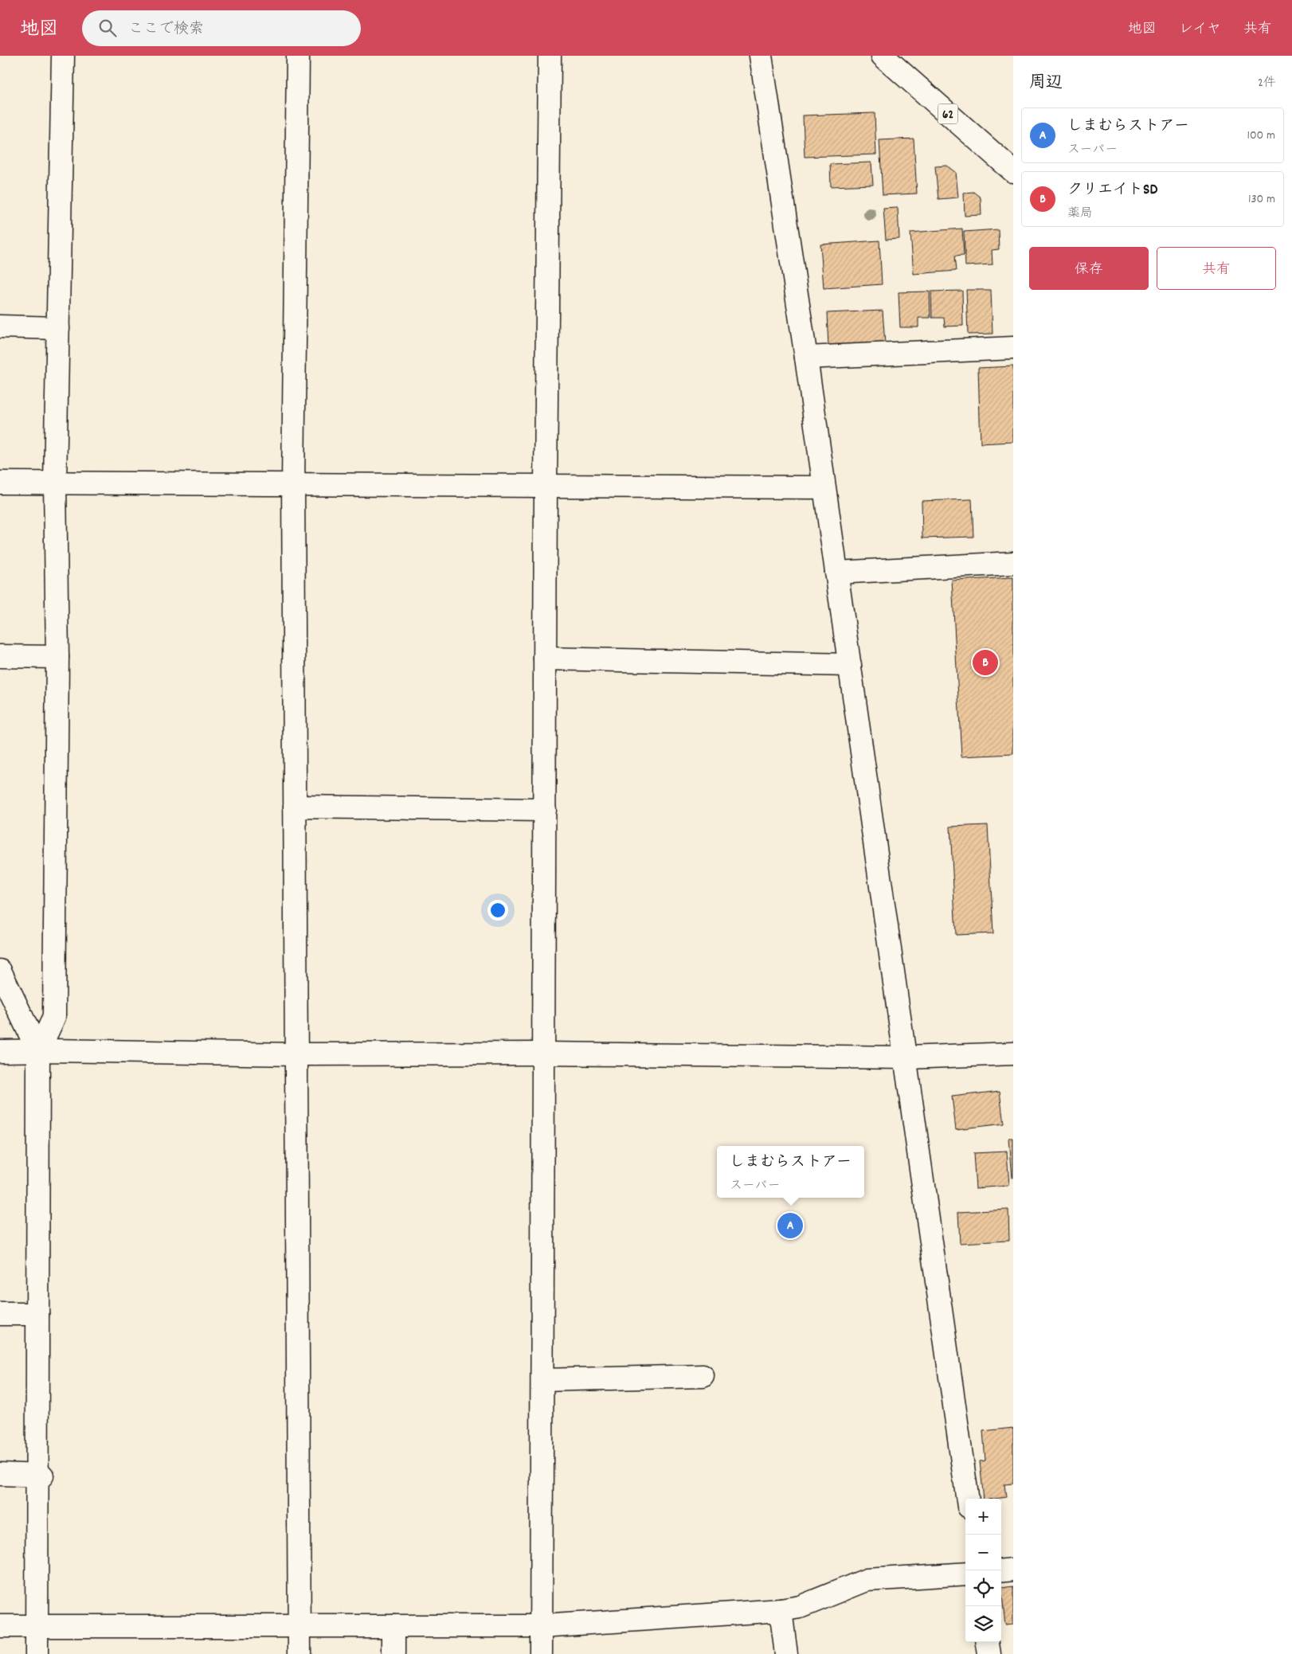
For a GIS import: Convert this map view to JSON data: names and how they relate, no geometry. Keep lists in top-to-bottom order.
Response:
{
  "streets": {
    "street": ["62"]
  },
  "page": {
    "header": "地図",
    "search": "ここで検索",
    "nav": ["地図", "レイヤ", "共有"],
    "heading": ["周辺", "2件"],
    "list": [
      {
        "mark": "A",
        "name": "しまむらストアー",
        "note": "スーパー",
        "value": "100 m"
      },
      {
        "mark": "B",
        "name": "クリエイトSD",
        "note": "薬局",
        "value": "130 m"
      }
    ],
    "buttons": ["保存", "共有"],
    "pins": ["B", "A"],
    "popup": ["しまむらストアー", "スーパー"],
    "map_buttons": ["+", "−"]
  }
}
